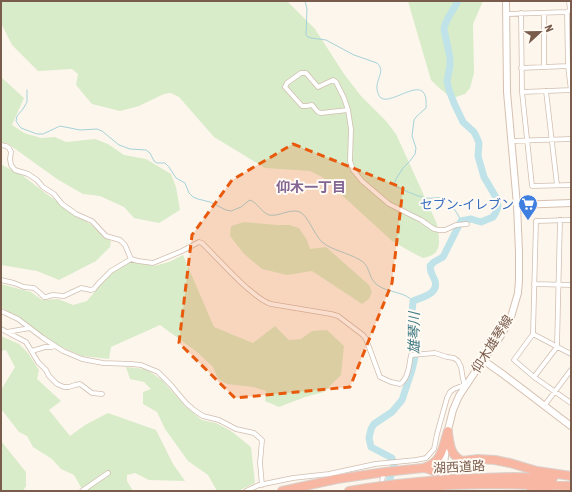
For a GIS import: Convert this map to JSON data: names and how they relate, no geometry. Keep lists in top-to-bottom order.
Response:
{
  "streets": {
    "highway": ["湖西道路"],
    "main road": ["仰木雄琴線"]
  },
  "crossings": [
    ["仰木雄琴線", "湖西道路"]
  ],
  "districts": ["仰木一丁目"],
  "water": ["雄琴川"],
  "places": {
    "supermarket": ["セブン-イレブン"]
  },
  "north": "right"
}
